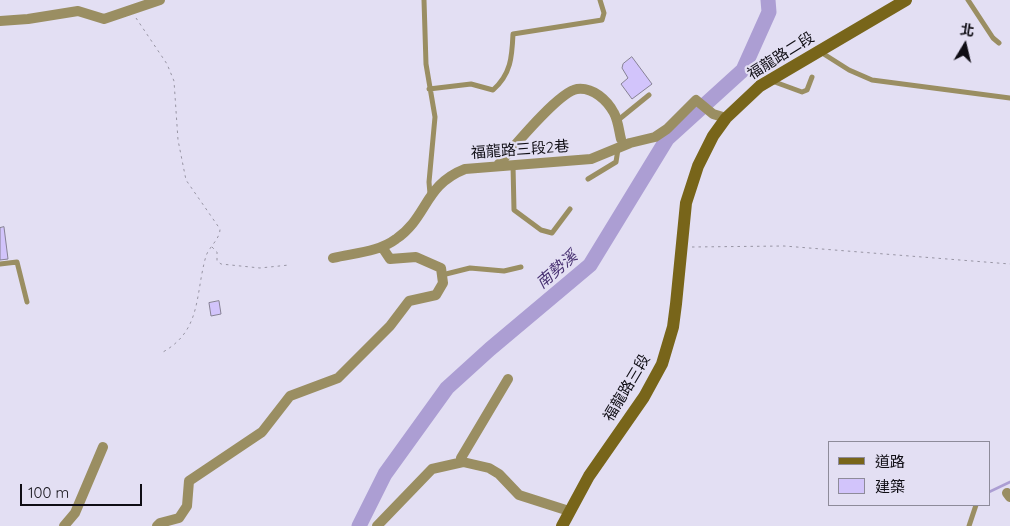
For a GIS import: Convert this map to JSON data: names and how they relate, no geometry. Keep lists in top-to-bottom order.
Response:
{
  "streets": {
    "main road": ["福龍路二段", "福龍路三段"],
    "street": ["福龍路三段2巷"]
  },
  "crossings": [
    ["福龍路二段", "福龍路三段2巷"],
    ["福龍路二段", "福龍路三段"]
  ],
  "water": ["南勢溪"],
  "legend": ["道路", "建築"],
  "scale_bar": "100 m",
  "north": "top"
}
